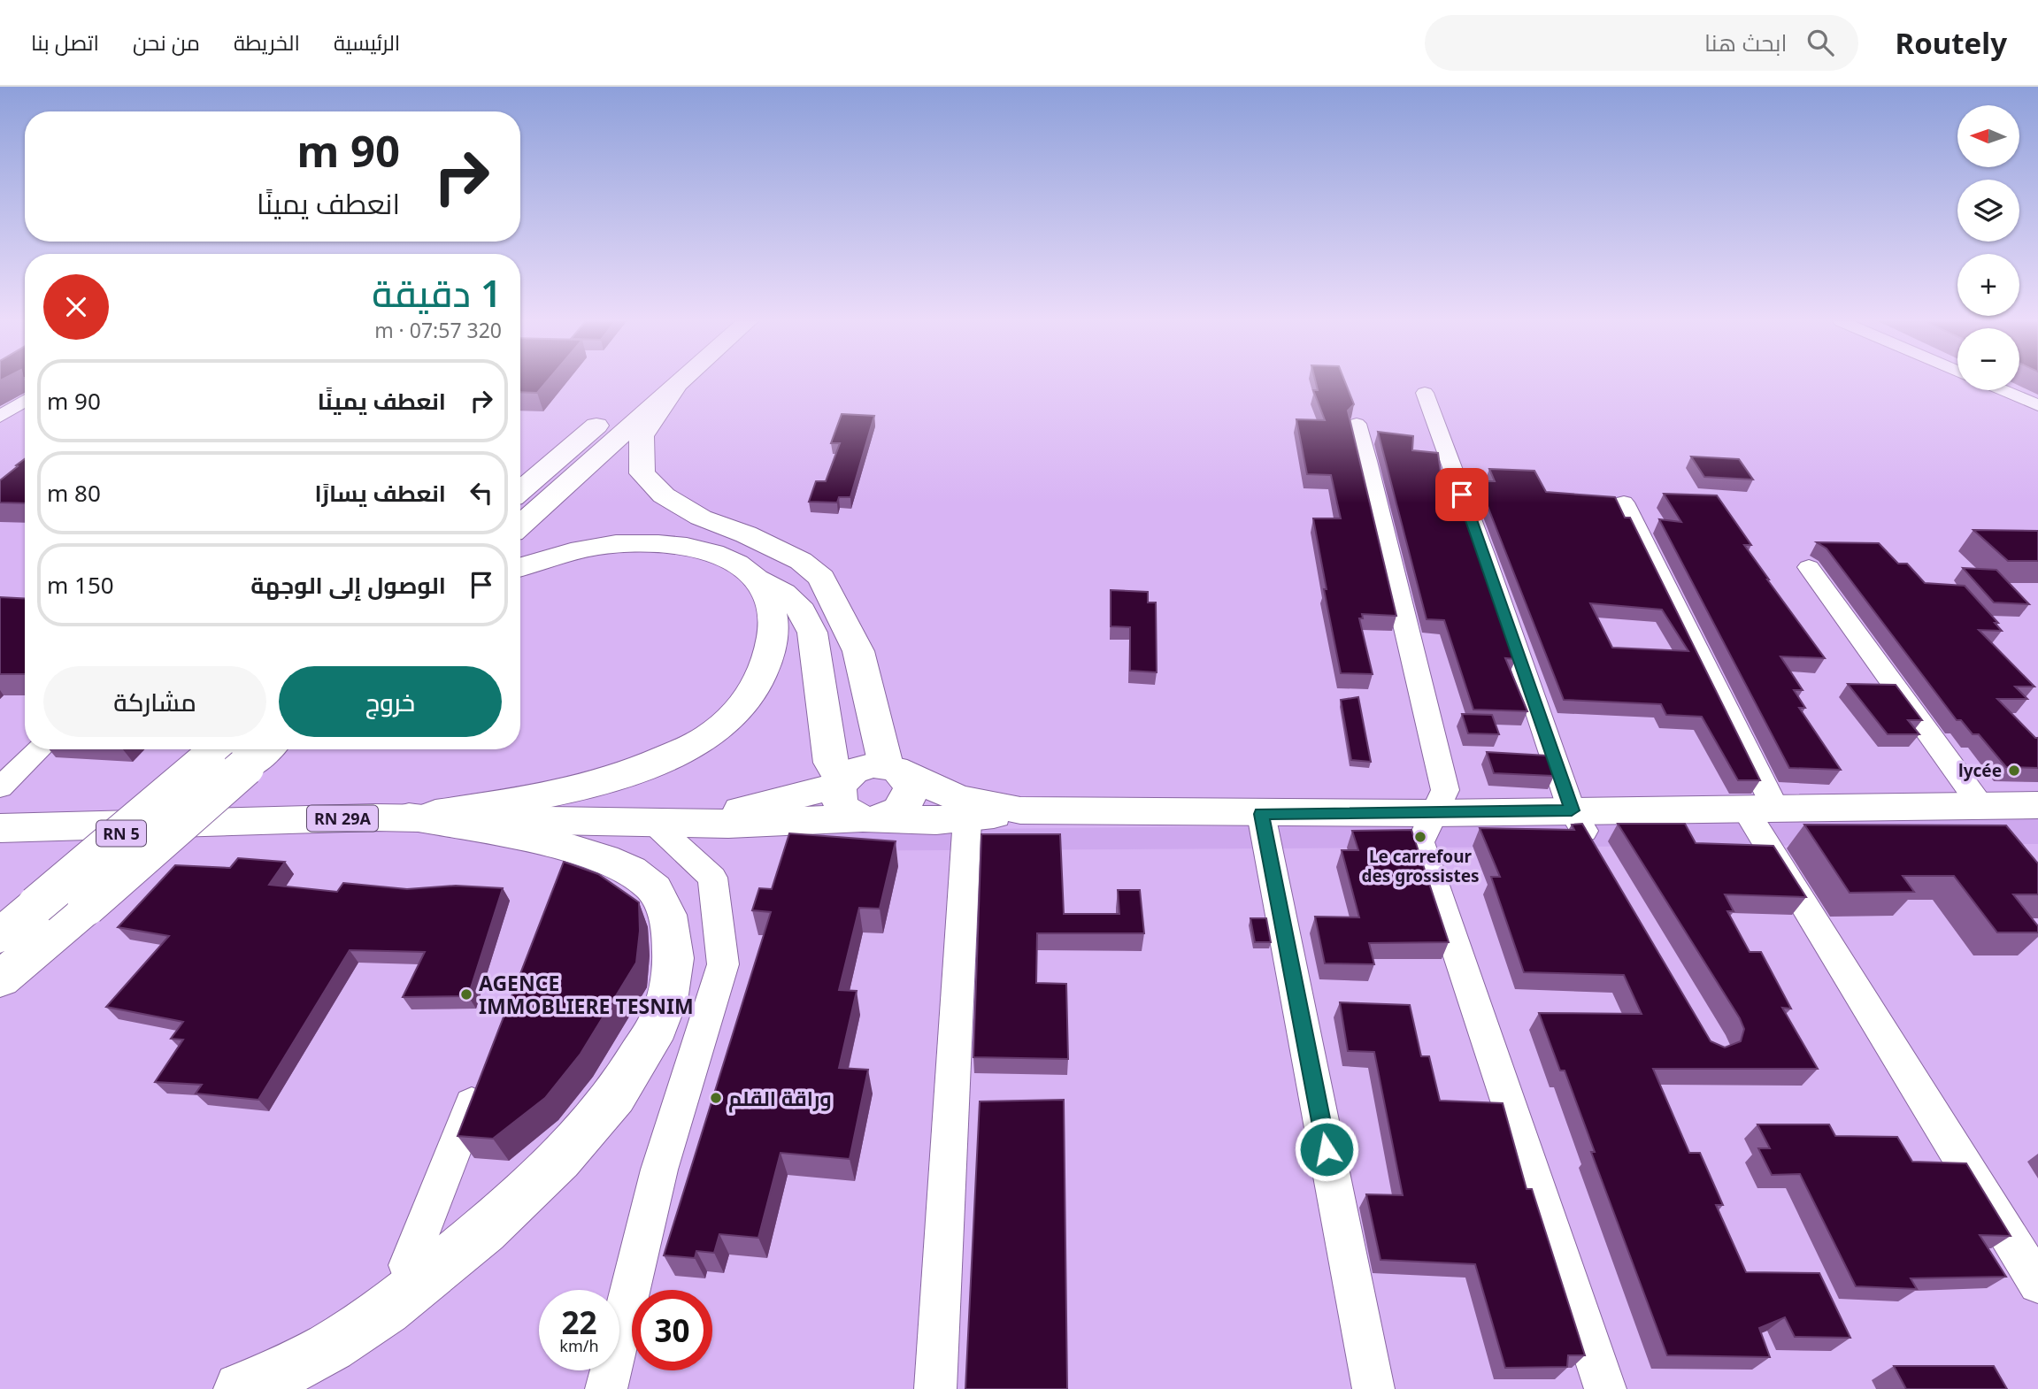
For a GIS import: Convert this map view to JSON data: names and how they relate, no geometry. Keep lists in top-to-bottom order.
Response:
{
  "streets": {
    "main road": ["RN 29A", "RN 5"]
  },
  "places": [
    "lycée",
    "Le carrefour des grossistes",
    "AGENCE IMMOBLIERE TESNIM",
    "وراقة القلم"
  ],
  "north": "left",
  "page": {
    "header": "Routely",
    "search": "ابحث هنا",
    "nav": [
      "الرئيسية",
      "الخريطة",
      "من نحن",
      "اتصل بنا"
    ],
    "map_buttons": ["+", "−"],
    "turn": ["90 m", "انعطف يمينًا"],
    "heading": ["1 دقيقة", "320 m · 07:57"],
    "list": [
      {
        "name": "انعطف يمينًا",
        "value": "90 m"
      },
      {
        "name": "انعطف يسارًا",
        "value": "80 m"
      },
      {
        "name": "الوصول إلى الوجهة",
        "value": "150 m"
      }
    ],
    "buttons": ["خروج", "مشاركة"],
    "speed": "22 km/h",
    "limit": "30"
  }
}
